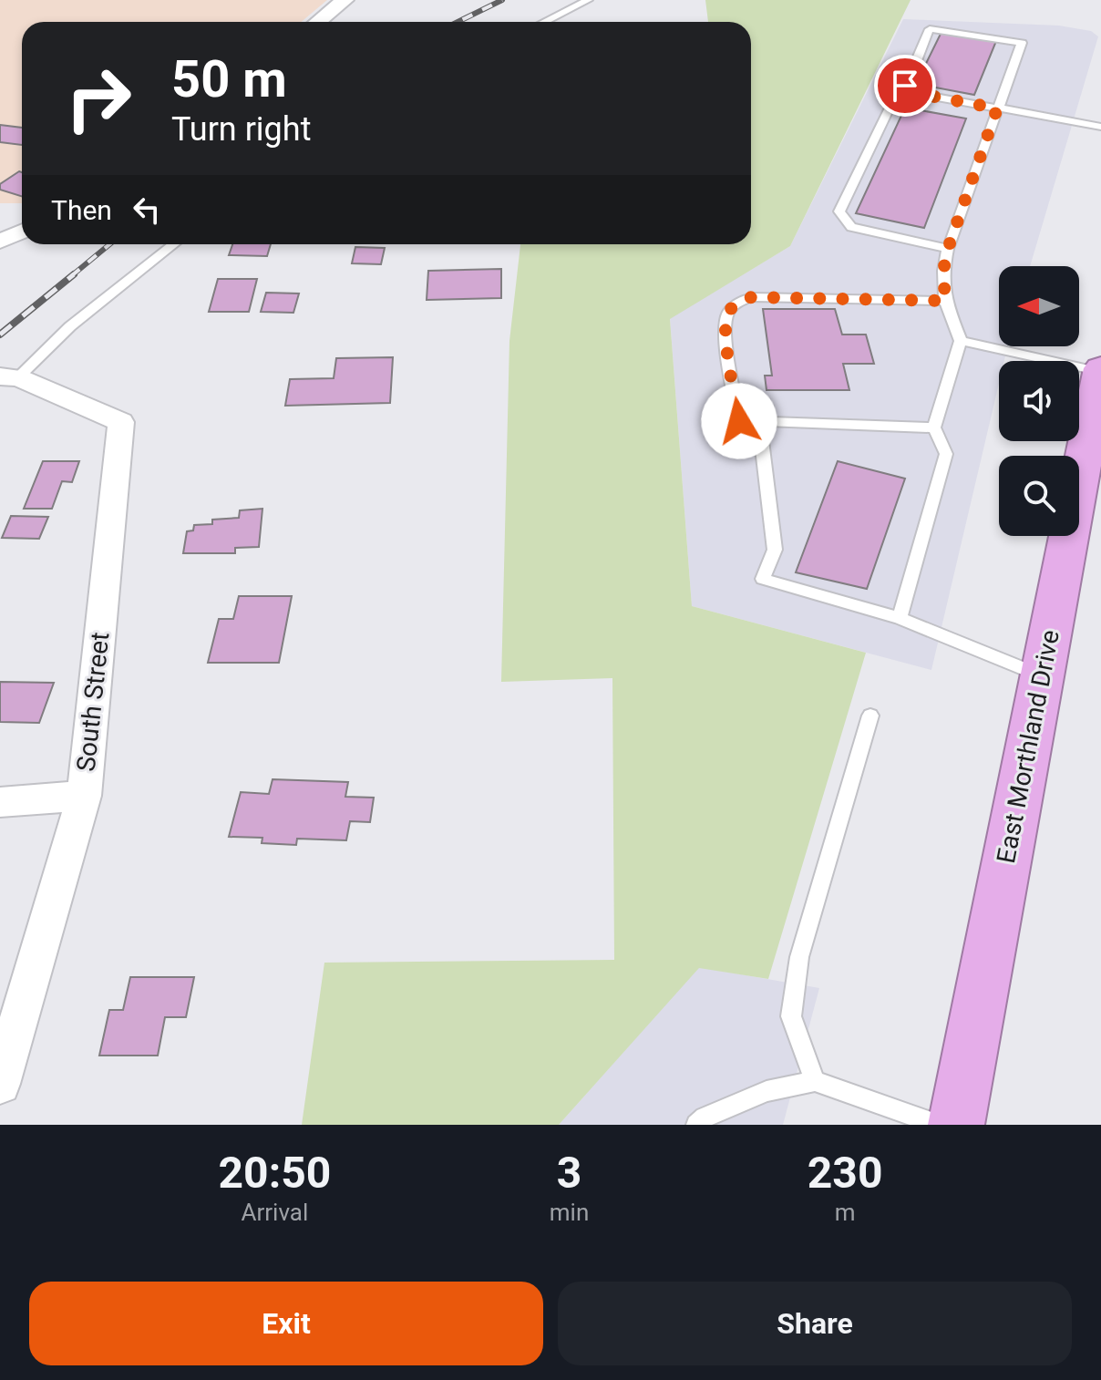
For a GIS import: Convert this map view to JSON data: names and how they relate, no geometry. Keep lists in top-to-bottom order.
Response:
{
  "streets": {
    "highway": ["East Morthland Drive"],
    "street": ["South Street"]
  },
  "north": "left",
  "page": {
    "turn": ["50 m", "Turn right"],
    "then": "Then",
    "eta": [
      "20:50",
      "Arrival",
      "3",
      "min",
      "230",
      "m"
    ],
    "buttons": ["Exit", "Share"]
  }
}
